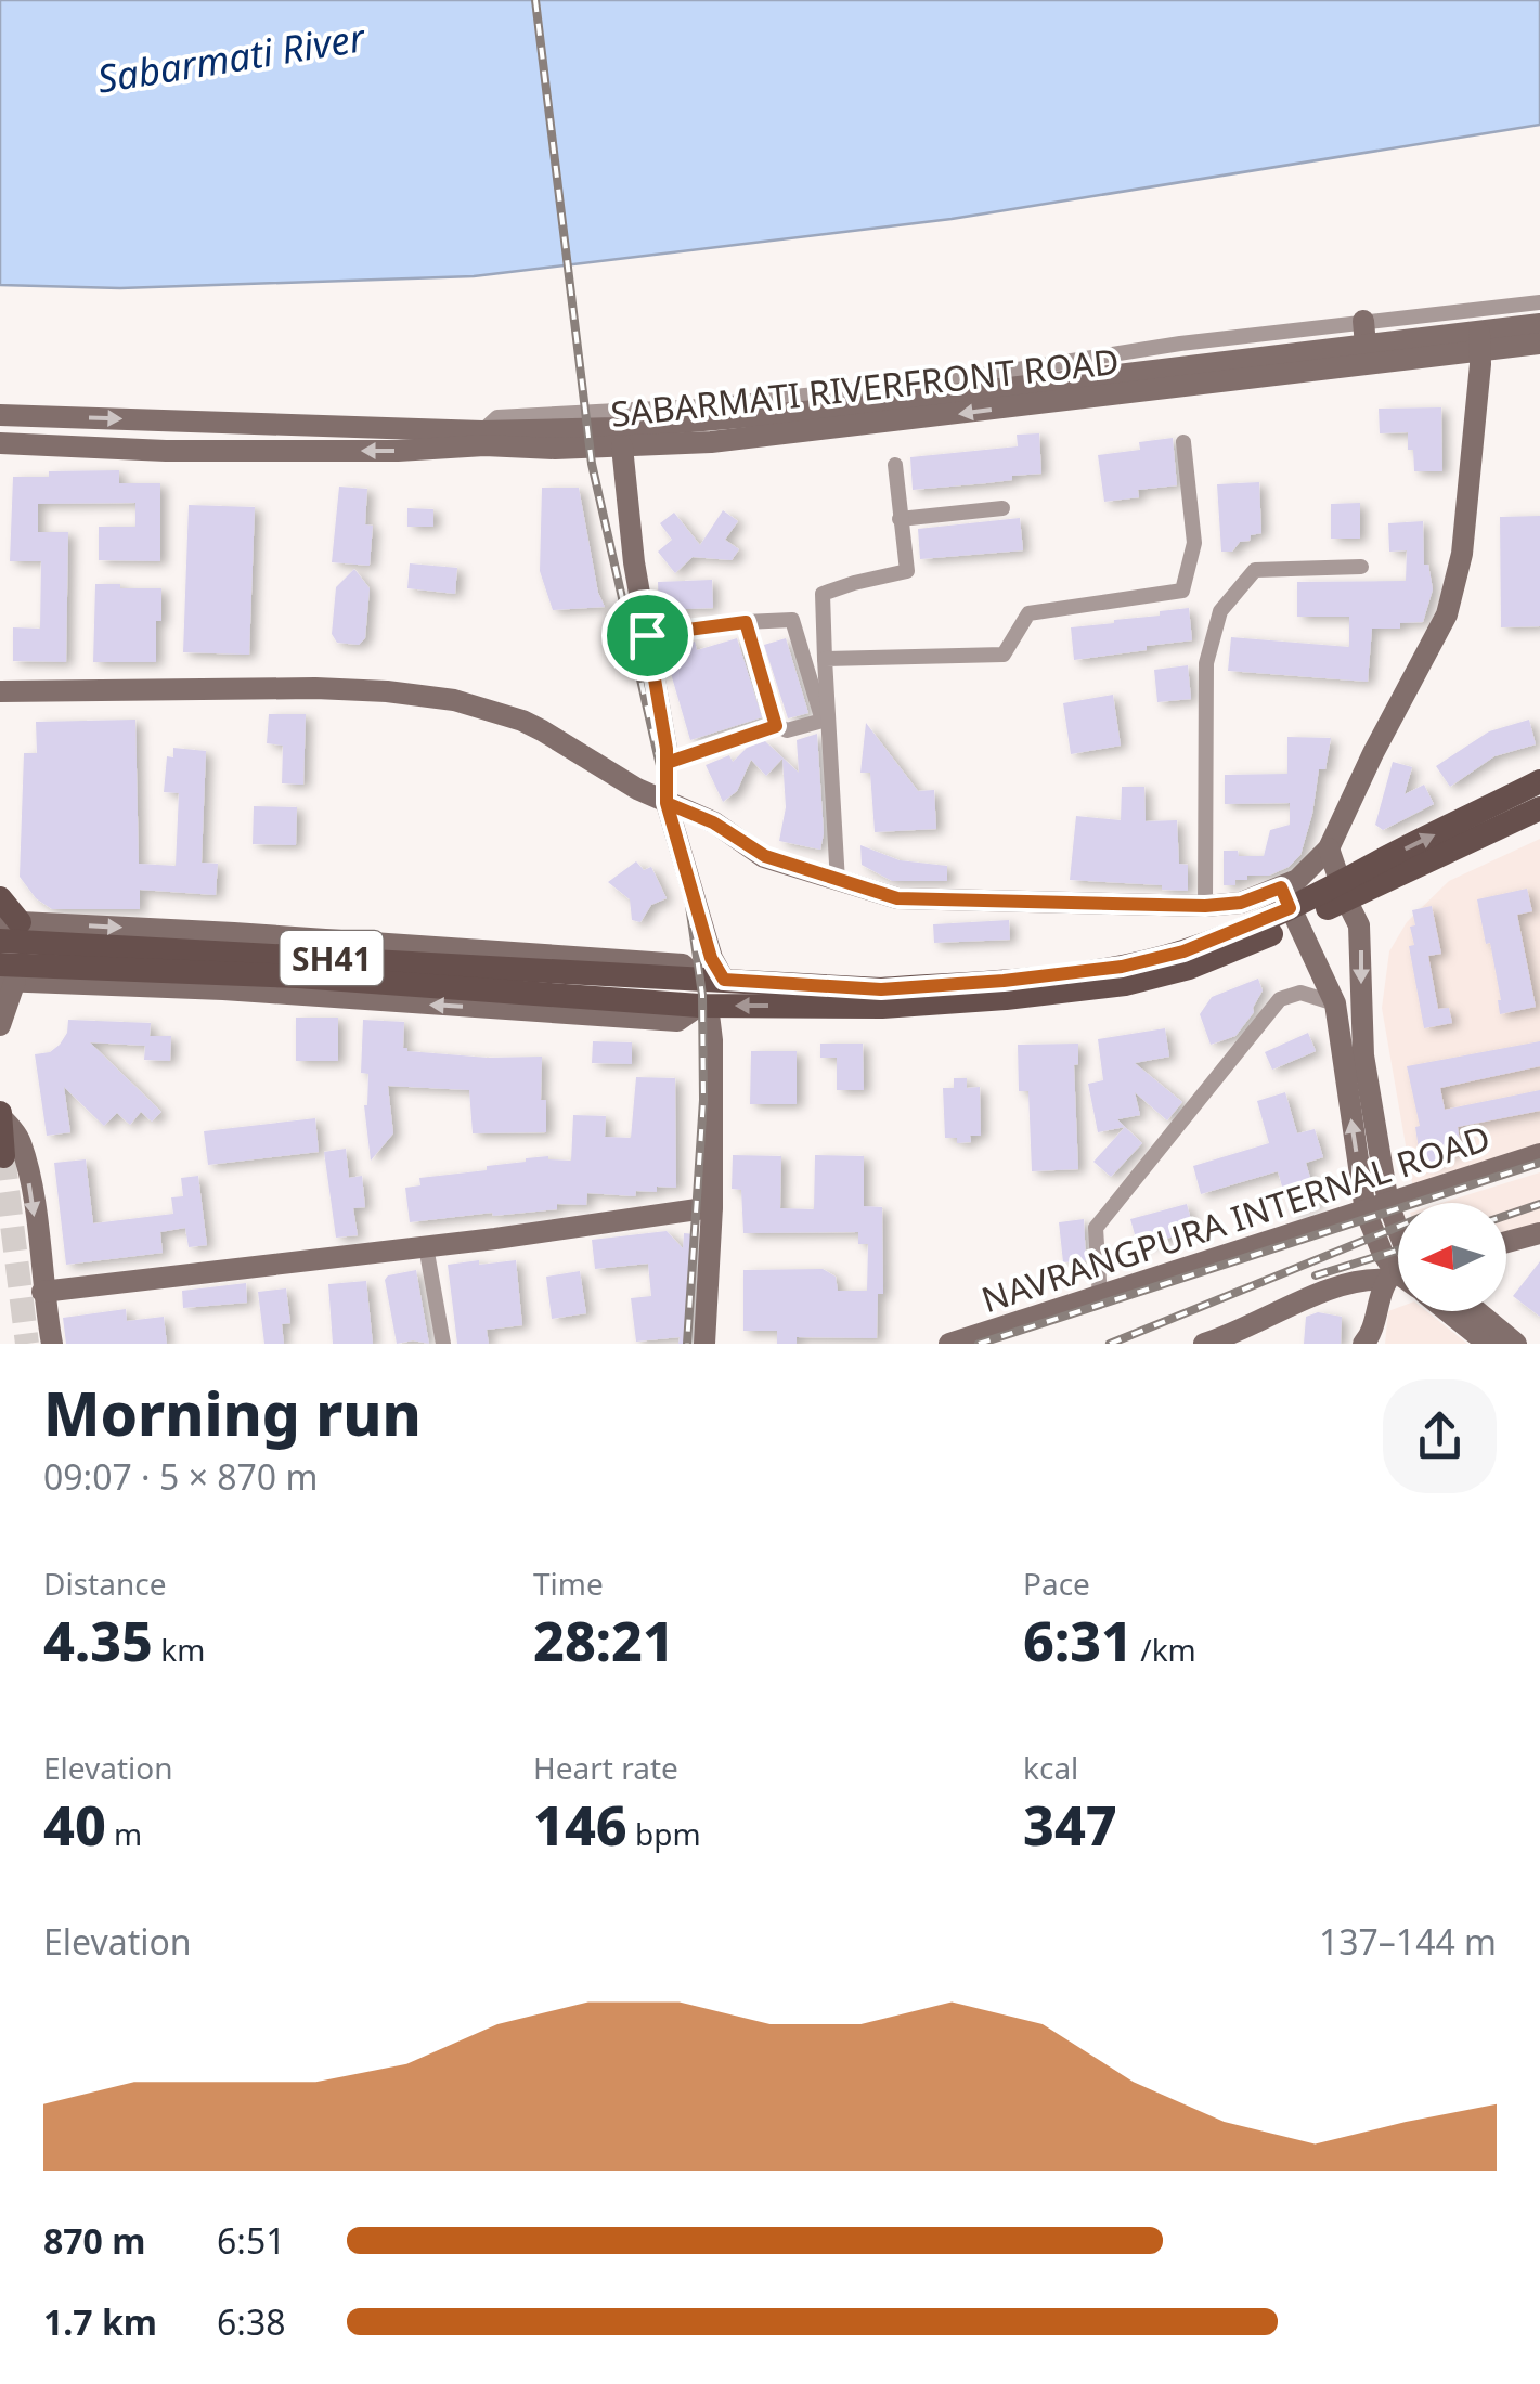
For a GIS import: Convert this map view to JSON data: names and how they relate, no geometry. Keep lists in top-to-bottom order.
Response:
{
  "streets": {
    "main road": ["SABARMATI RIVERFRONT ROAD", "SH41", "NAVRANGPURA INTERNAL ROAD"]
  },
  "water": ["Sabarmati River"],
  "north": "left",
  "page": {
    "heading": ["Morning run", "09:07 · 5 × 870 m"],
    "stats": [
      ["Distance", "4.35 km"],
      ["Time", "28:21"],
      ["Pace", "6:31 /km"],
      ["Elevation", "40 m"],
      ["Heart rate", "146 bpm"],
      ["kcal", "347"]
    ],
    "chart": ["Elevation", "137–144 m"],
    "list": [
      {
        "name": "870 m",
        "note": "6:51"
      },
      {
        "name": "1.7 km",
        "note": "6:38"
      }
    ]
  }
}
